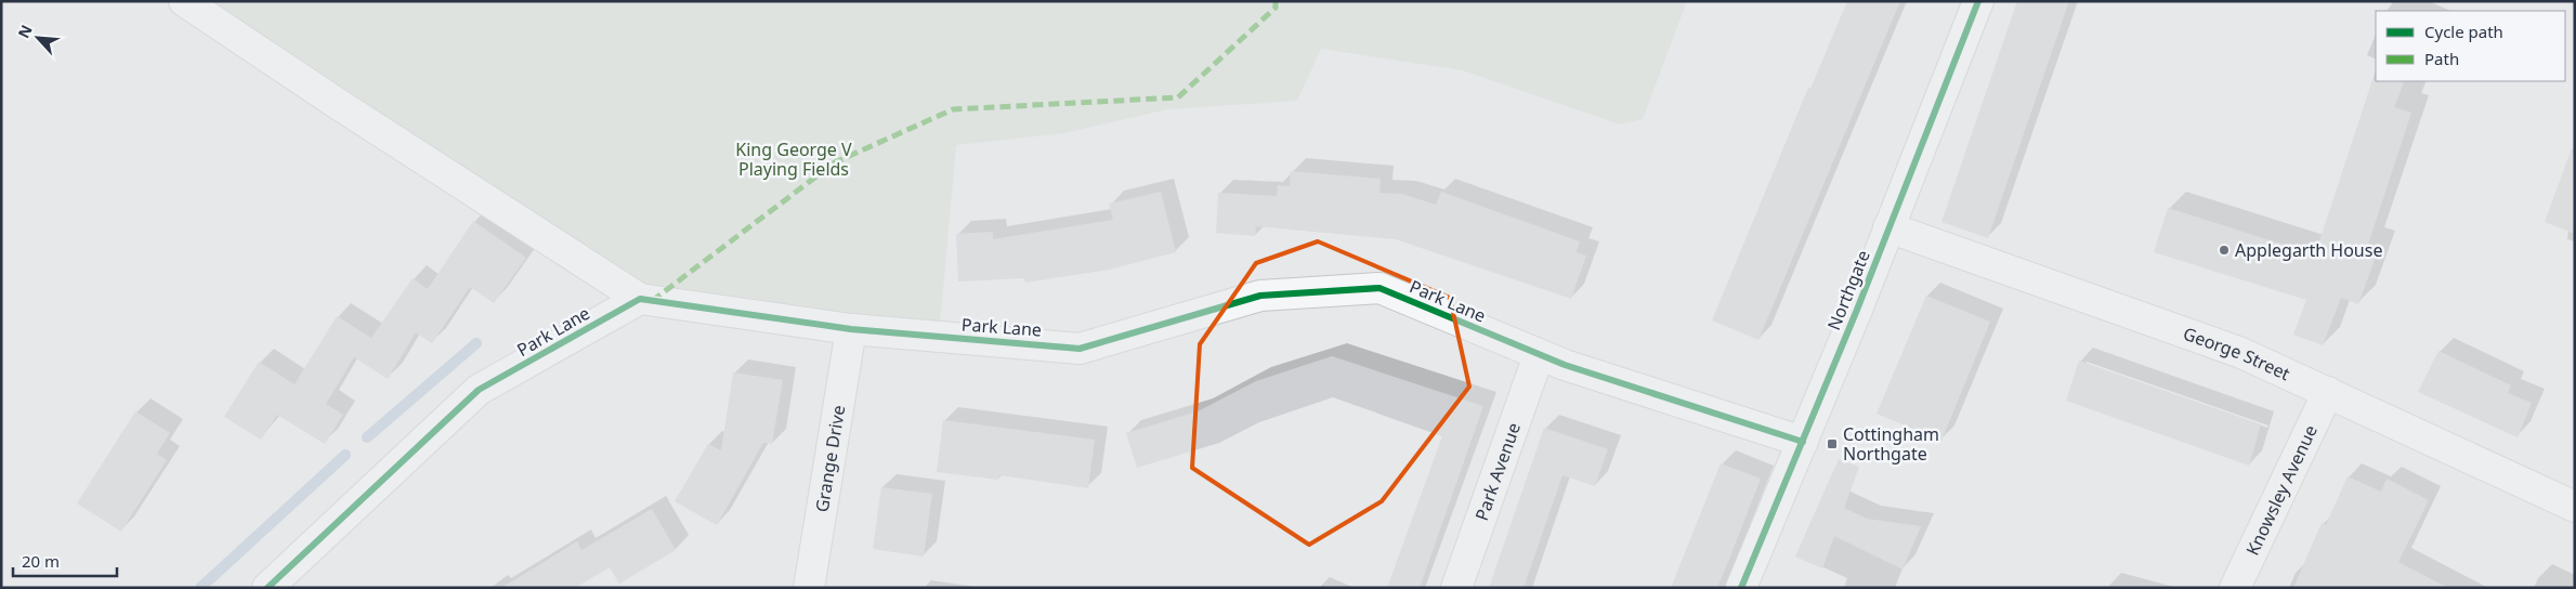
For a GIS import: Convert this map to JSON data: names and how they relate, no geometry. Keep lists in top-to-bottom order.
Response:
{
  "streets": {
    "street": [
      "Northgate",
      "Park Lane",
      "George Street",
      "Grange Drive",
      "Park Avenue",
      "Knowsley Avenue"
    ]
  },
  "crossings": [
    ["Northgate", "Park Lane"],
    ["Northgate", "George Street"],
    ["Park Lane", "Grange Drive"],
    ["Park Lane", "Park Avenue"],
    ["George Street", "Knowsley Avenue"]
  ],
  "parks": ["King George V Playing Fields"],
  "places": {
    "other": ["Applegarth House"],
    "transit": ["Cottingham Northgate"]
  },
  "legend": ["Cycle path", "Path"],
  "scale_bar": "20 m",
  "north": "top left"
}
